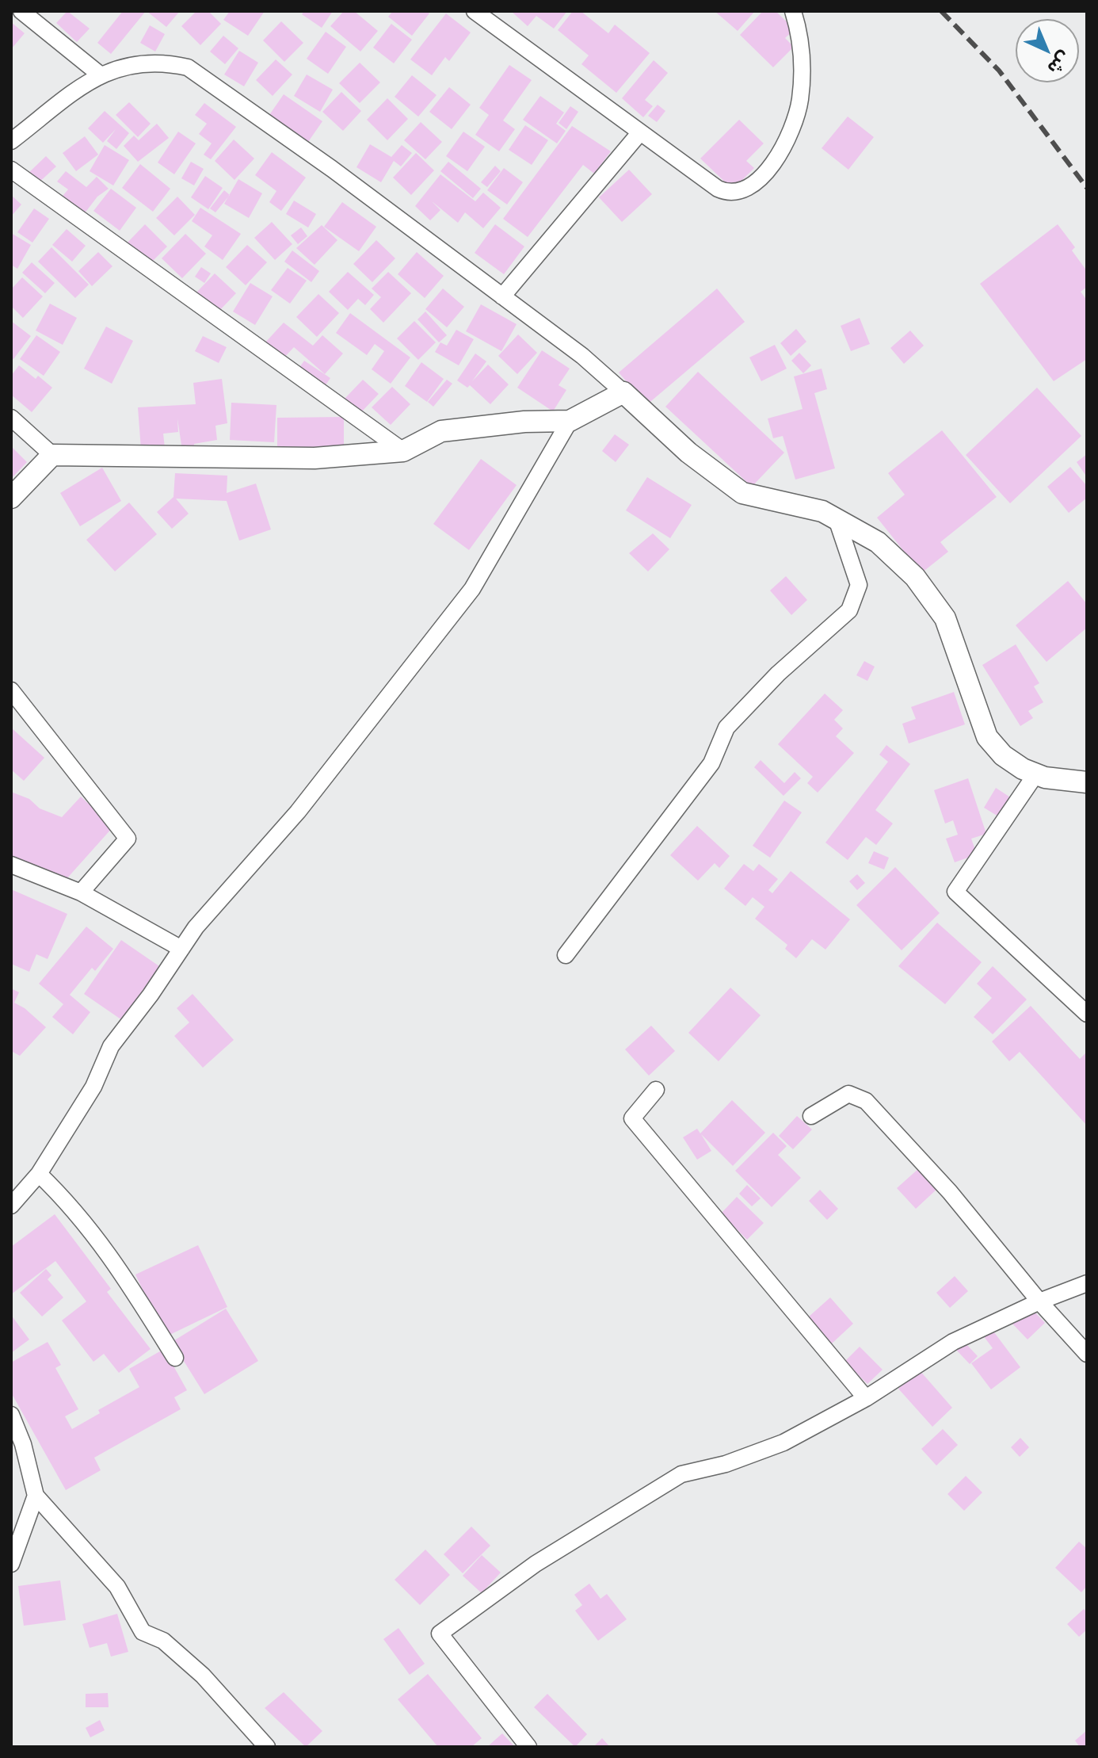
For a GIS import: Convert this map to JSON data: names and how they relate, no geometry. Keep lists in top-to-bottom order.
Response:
{
  "north": "bottom right"
}
